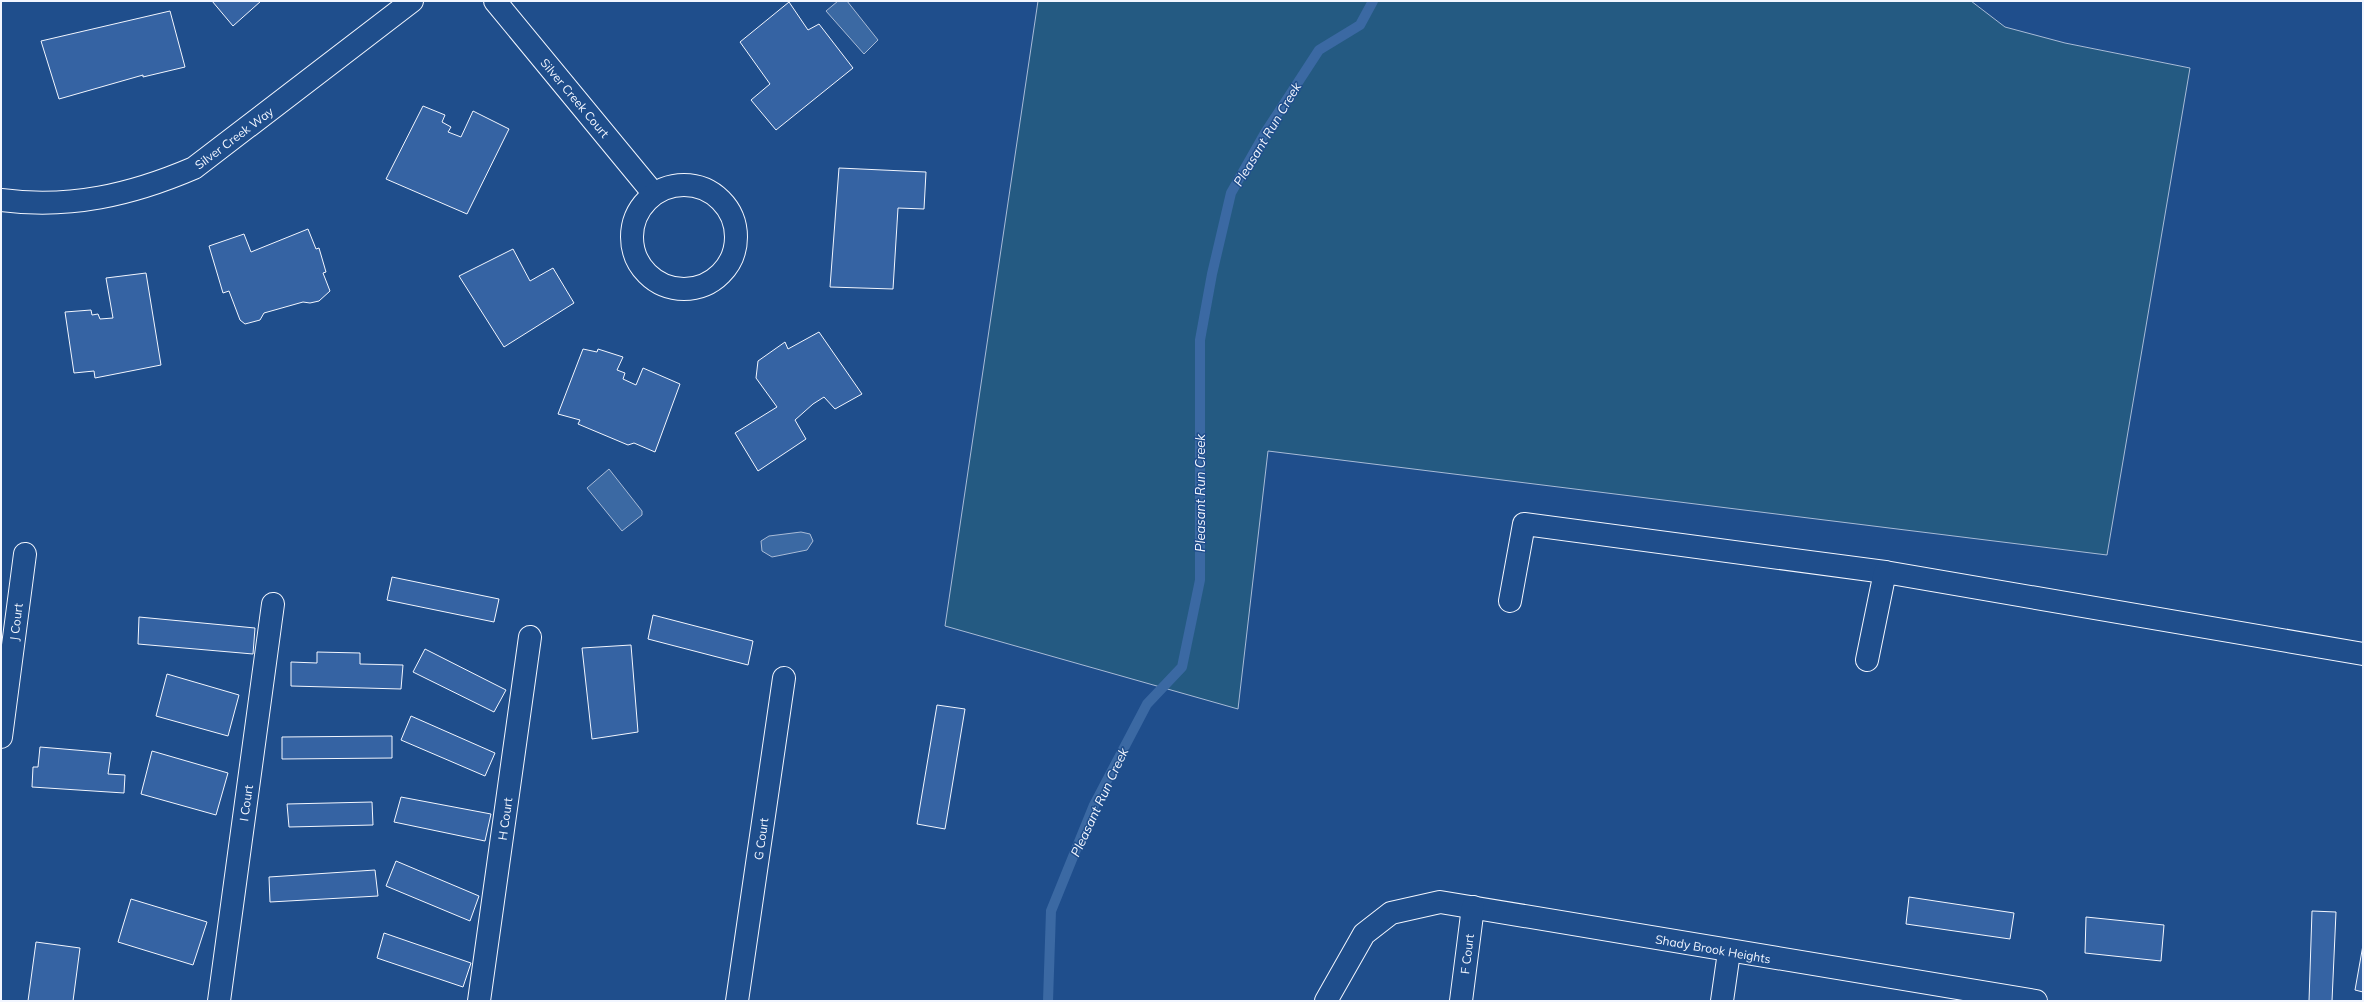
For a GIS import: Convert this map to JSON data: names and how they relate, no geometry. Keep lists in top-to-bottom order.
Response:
{
  "streets": {
    "street": [
      "Silver Creek Court",
      "Silver Creek Way",
      "J Court",
      "I Court",
      "H Court",
      "G Court",
      "Shady Brook Heights",
      "F Court"
    ]
  },
  "crossings": [
    ["Shady Brook Heights", "F Court"]
  ],
  "water": ["Pleasant Run Creek"]
}
